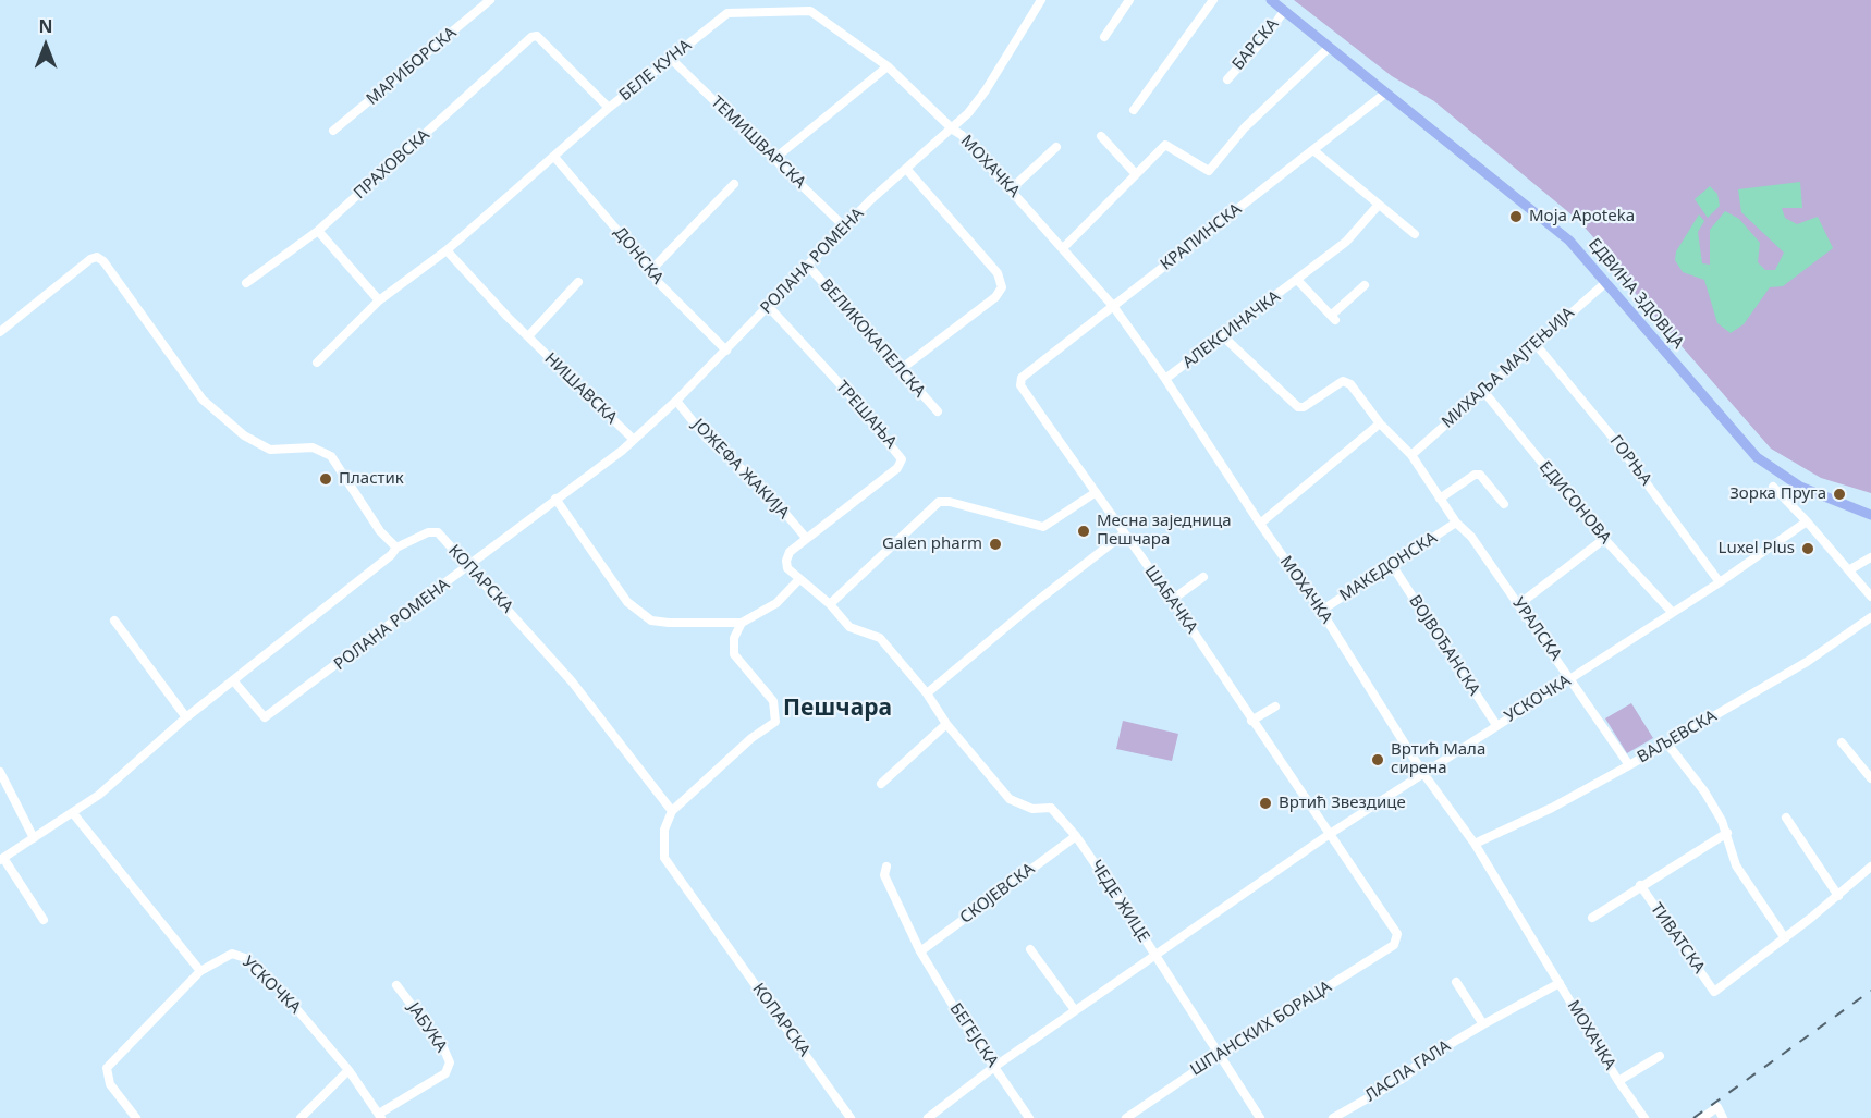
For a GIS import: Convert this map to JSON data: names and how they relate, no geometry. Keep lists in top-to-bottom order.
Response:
{
  "streets": {
    "main road": ["ЕДВИНА ЗДОВЦА"],
    "street": [
      "БАРСКА",
      "МАРИБОРСКА",
      "БЕЛЕ КУНА",
      "ТЕМИШВАРСКА",
      "ПРАХОВСКА",
      "МОХАЧКА",
      "КРАПИНСКА",
      "ДОНСКА",
      "РОЛАНА РОМЕНА",
      "АЛЕКСИНАЧКА",
      "ВЕЛИКОКАПЕЛСКА",
      "МИХАЉА МАЈТЕЊИЈА",
      "НИШАВСКА",
      "ТРЕШАЊА",
      "ГОРЊА",
      "ЈОЖЕФА ЖАКИЈА",
      "ЕДИСОНОВА",
      "МАКЕДОНСКА",
      "КОПАРСКА",
      "ШАБАЧКА",
      "УРАЛСКА",
      "ВОЈВОЂАНСКА",
      "УСКОЧКА",
      "ВАЉЕВСКА",
      "СКОЈЕВСКА",
      "ЧЕДЕ ЖИЦЕ",
      "ТИВАТСКА",
      "ЈАБУКА",
      "ШПАНСКИХ БОРАЦА",
      "БЕГЕЈСКА",
      "ЛАСЛА ГАЛА"
    ]
  },
  "crossings": [
    ["БАРСКА", "ЕДВИНА ЗДОВЦА"],
    ["БЕЛЕ КУНА", "ТЕМИШВАРСКА"],
    ["БЕЛЕ КУНА", "ПРАХОВСКА"],
    ["БЕЛЕ КУНА", "МОХАЧКА"],
    ["БЕЛЕ КУНА", "ДОНСКА"],
    ["БЕЛЕ КУНА", "РОЛАНА РОМЕНА"],
    ["БЕЛЕ КУНА", "НИШАВСКА"],
    ["ТЕМИШВАРСКА", "РОЛАНА РОМЕНА"],
    ["МОХАЧКА", "КРАПИНСКА"],
    ["МОХАЧКА", "РОЛАНА РОМЕНА"],
    ["МОХАЧКА", "АЛЕКСИНАЧКА"],
    ["МОХАЧКА", "МАКЕДОНСКА"],
    ["МОХАЧКА", "УСКОЧКА"],
    ["МОХАЧКА", "ВАЉЕВСКА"],
    ["МОХАЧКА", "ЛАСЛА ГАЛА"],
    ["КРАПИНСКА", "ЕДВИНА ЗДОВЦА"],
    ["КРАПИНСКА", "ШАБАЧКА"],
    ["ДОНСКА", "РОЛАНА РОМЕНА"],
    ["РОЛАНА РОМЕНА", "ВЕЛИКОКАПЕЛСКА"],
    ["РОЛАНА РОМЕНА", "НИШАВСКА"],
    ["РОЛАНА РОМЕНА", "ТРЕШАЊА"],
    ["РОЛАНА РОМЕНА", "ЈОЖЕФА ЖАКИЈА"],
    ["РОЛАНА РОМЕНА", "КОПАРСКА"],
    ["ЕДВИНА ЗДОВЦА", "МИХАЉА МАЈТЕЊИЈА"],
    ["АЛЕКСИНАЧКА", "УРАЛСКА"],
    ["МИХАЉА МАЈТЕЊИЈА", "ГОРЊА"],
    ["МИХАЉА МАЈТЕЊИЈА", "ЕДИСОНОВА"],
    ["МИХАЉА МАЈТЕЊИЈА", "УРАЛСКА"],
    ["ТРЕШАЊА", "ЈОЖЕФА ЖАКИЈА"],
    ["ГОРЊА", "УСКОЧКА"],
    ["ЕДИСОНОВА", "УСКОЧКА"],
    ["МАКЕДОНСКА", "УРАЛСКА"],
    ["МАКЕДОНСКА", "ВОЈВОЂАНСКА"],
    ["ШАБАЧКА", "УСКОЧКА"],
    ["ШАБАЧКА", "ШПАНСКИХ БОРАЦА"],
    ["УРАЛСКА", "УСКОЧКА"],
    ["УРАЛСКА", "ВАЉЕВСКА"],
    ["ВОЈВОЂАНСКА", "УСКОЧКА"],
    ["УСКОЧКА", "ЧЕДЕ ЖИЦЕ"],
    ["УСКОЧКА", "ЈАБУКА"],
    ["УСКОЧКА", "БЕГЕЈСКА"],
    ["СКОЈЕВСКА", "ЧЕДЕ ЖИЦЕ"],
    ["СКОЈЕВСКА", "БЕГЕЈСКА"],
    ["ЧЕДЕ ЖИЦЕ", "ШПАНСКИХ БОРАЦА"]
  ],
  "districts": ["Пешчара"],
  "places": [
    "Moja Apoteka",
    "Пластик",
    "Зорка Пруга",
    "Месна заједница Пешчара",
    "Galen pharm",
    "Luxel Plus",
    "Вртић Мала сирена",
    "Вртић Звездице"
  ],
  "north": "top"
}
